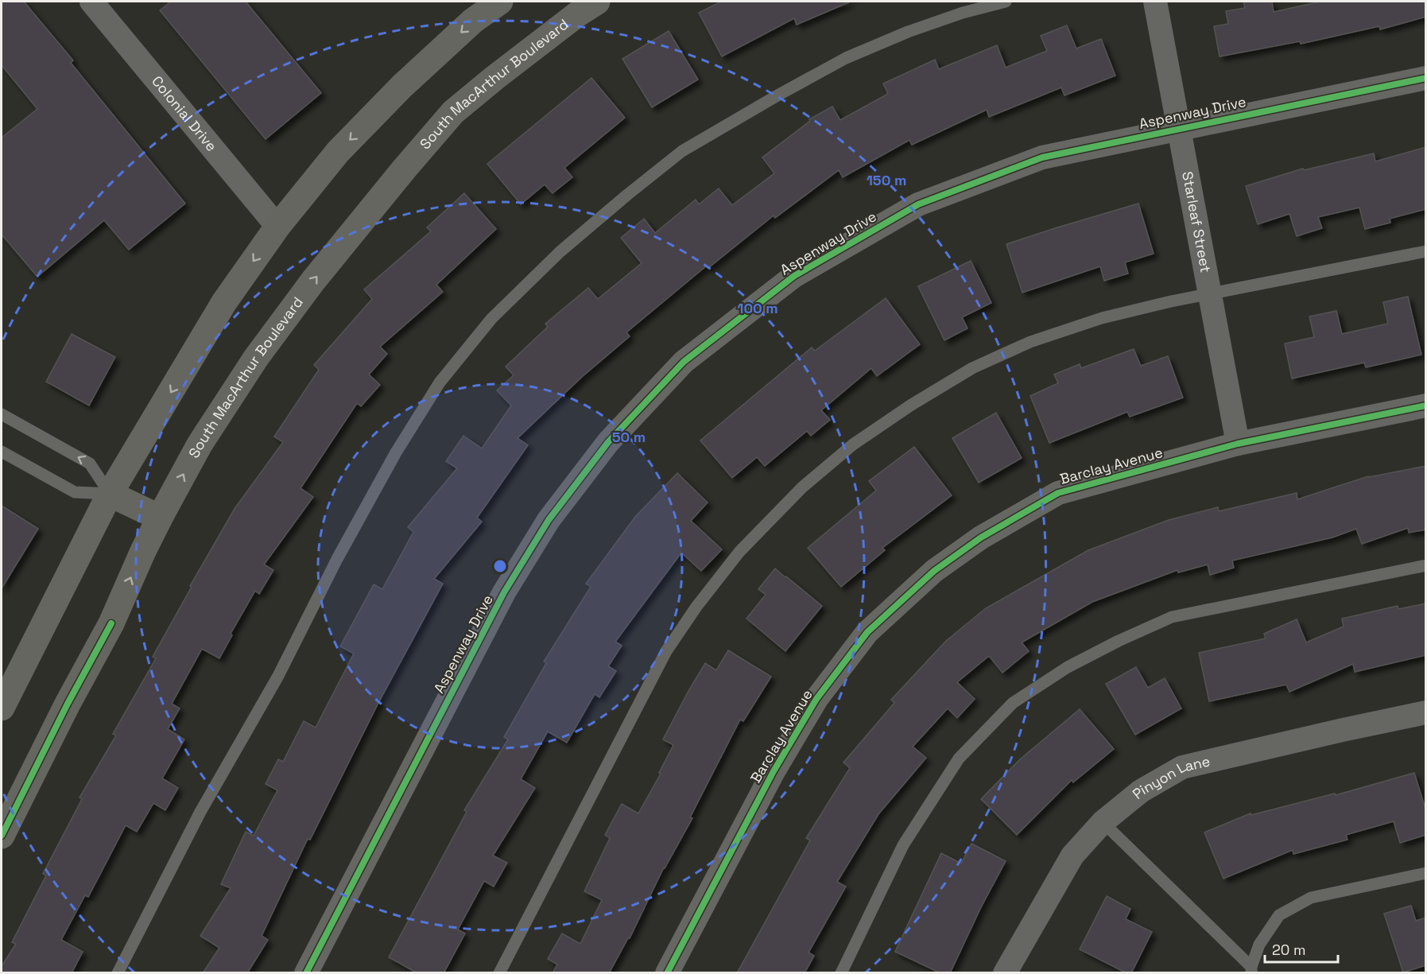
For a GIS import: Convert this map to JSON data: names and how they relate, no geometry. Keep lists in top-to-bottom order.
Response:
{
  "streets": {
    "main road": ["South MacArthur Boulevard"],
    "street": [
      "Aspenway Drive",
      "Colonial Drive",
      "Starleaf Street",
      "Barclay Avenue",
      "Pinyon Lane"
    ]
  },
  "crossings": [
    ["Aspenway Drive", "Starleaf Street"],
    ["Starleaf Street", "Barclay Avenue"]
  ],
  "scale_bar": "20 m",
  "rings": ["150 m", "100 m", "50 m"]
}
